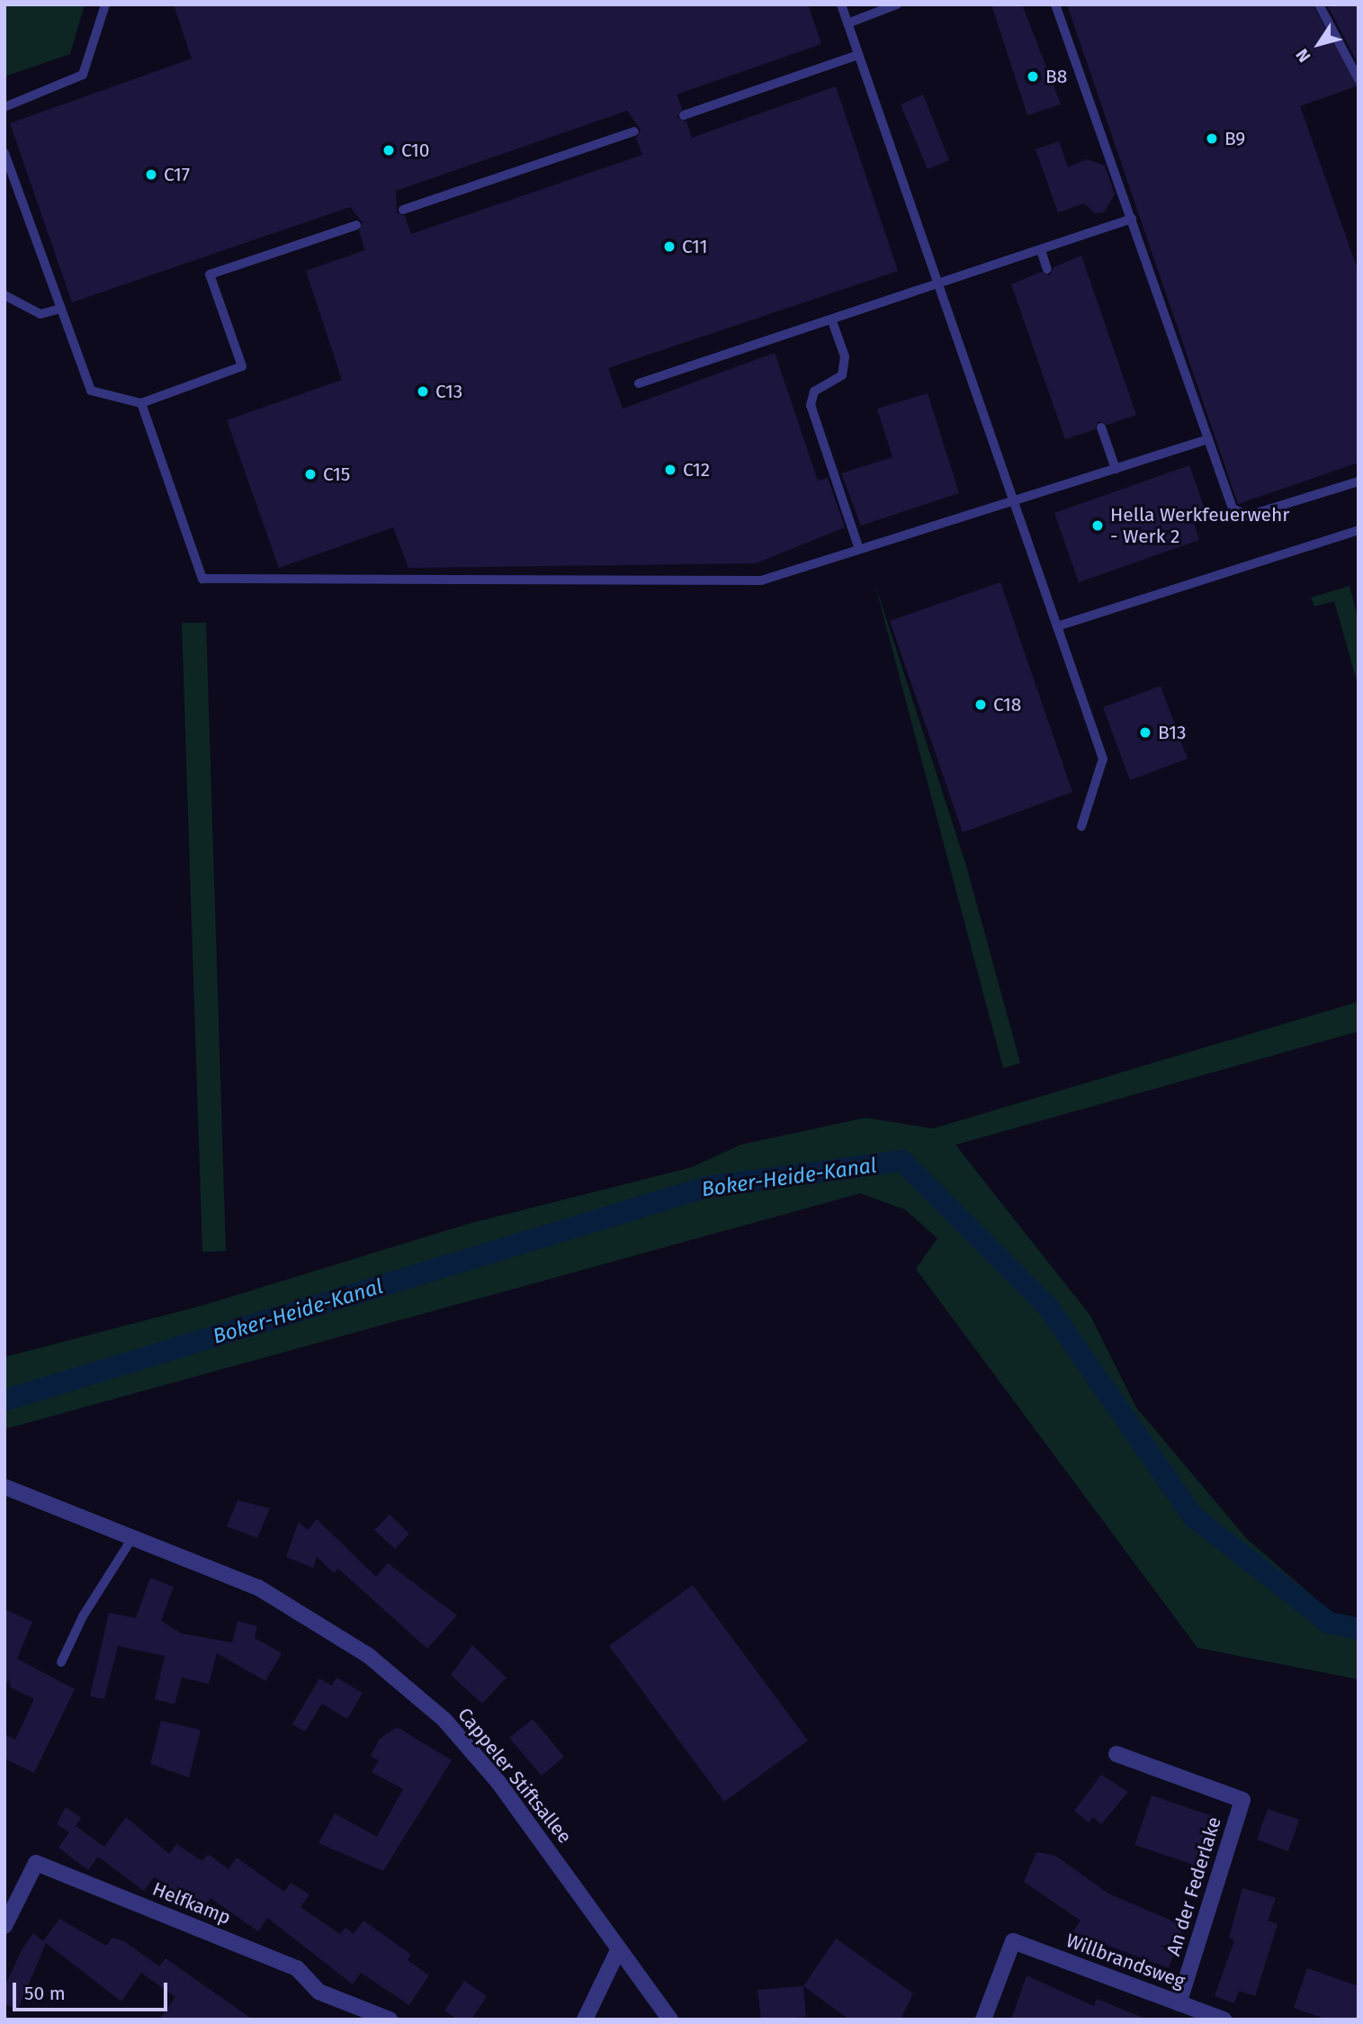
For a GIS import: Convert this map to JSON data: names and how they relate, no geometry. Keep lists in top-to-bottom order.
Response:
{
  "streets": {
    "street": [
      "Cappeler Stiftsallee",
      "An der Federlake",
      "Helfkamp",
      "Willbrandsweg"
    ]
  },
  "crossings": [
    ["An der Federlake", "Willbrandsweg"]
  ],
  "water": ["Boker-Heide-Kanal"],
  "places": [
    "B8",
    "B9",
    "C10",
    "C17",
    "C11",
    "C13",
    "C12",
    "C15",
    "Hella Werkfeuerwehr - Werk 2",
    "C18",
    "B13"
  ],
  "scale_bar": "50 m",
  "north": "bottom left"
}
